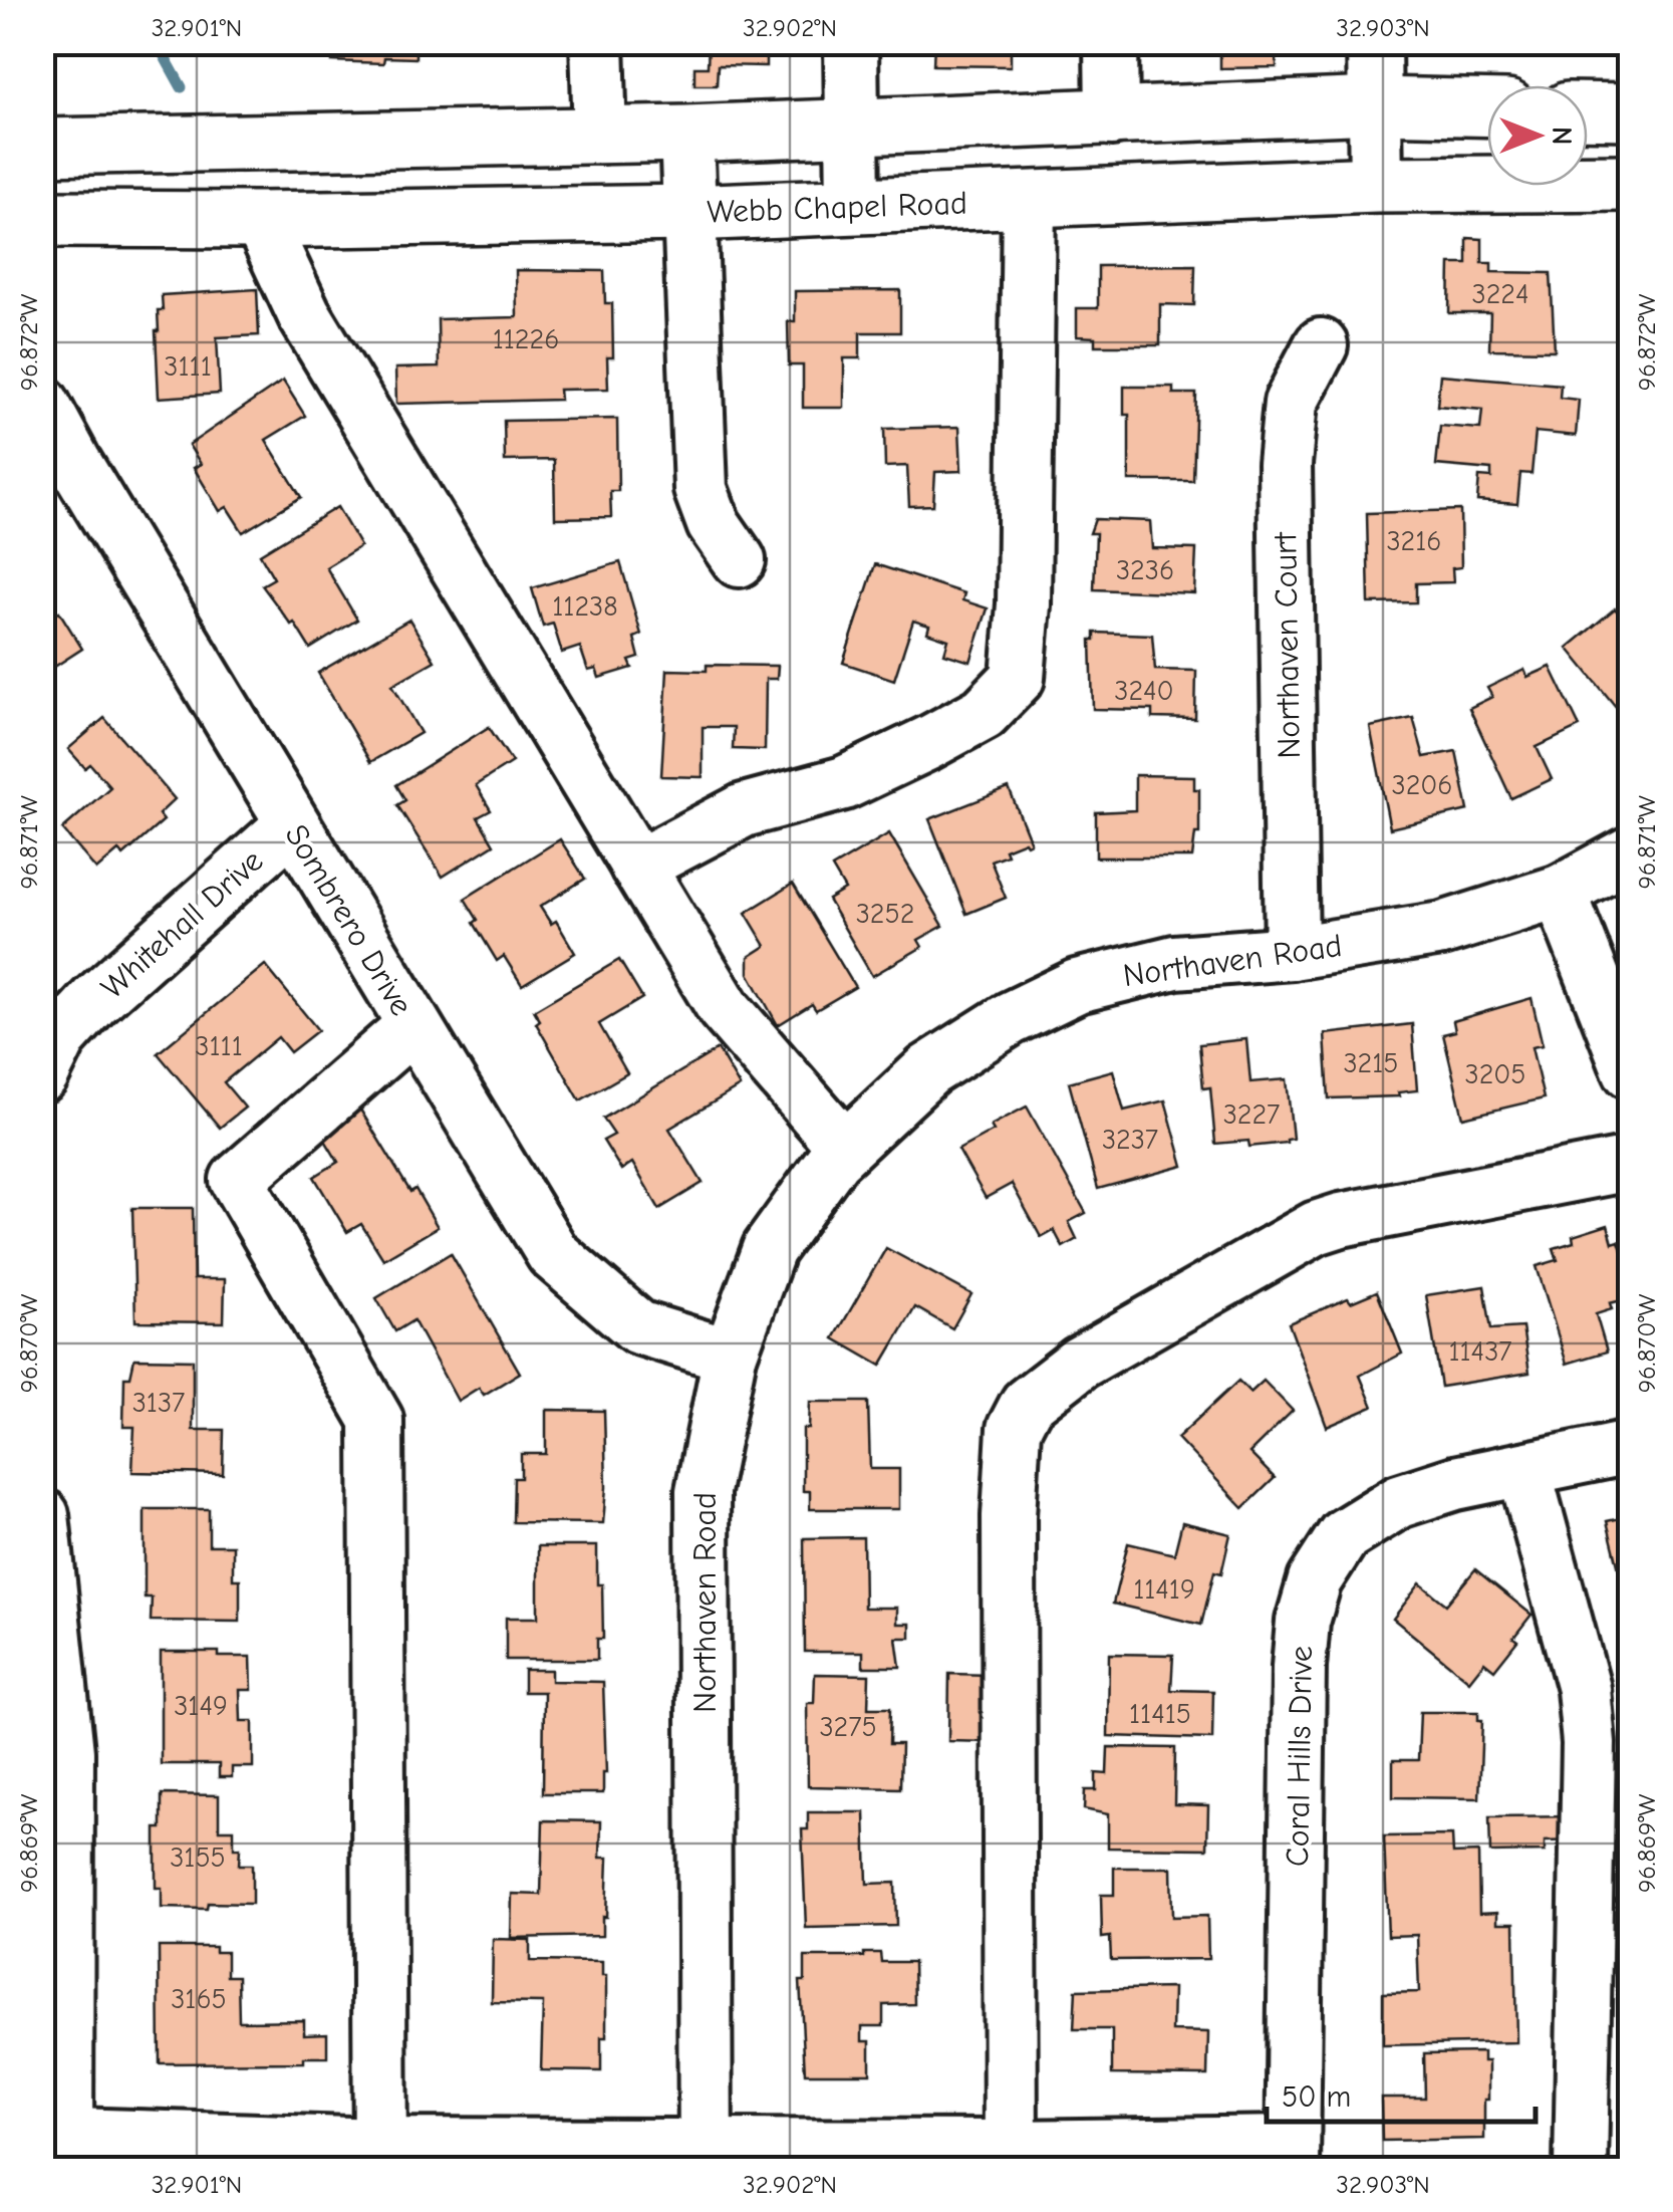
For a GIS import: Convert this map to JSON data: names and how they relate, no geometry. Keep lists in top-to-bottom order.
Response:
{
  "streets": {
    "main road": ["Webb Chapel Road"],
    "street": [
      "Northaven Court",
      "Sombrero Drive",
      "Whitehall Drive",
      "Northaven Road",
      "Coral Hills Drive"
    ]
  },
  "crossings": [
    ["Northaven Court", "Northaven Road"],
    ["Sombrero Drive", "Whitehall Drive"],
    ["Sombrero Drive", "Northaven Road"]
  ],
  "house_numbers": [
    "3224",
    "11226",
    "3111",
    "3216",
    "3236",
    "11238",
    "3240",
    "3206",
    "3252",
    "3111",
    "3215",
    "3205",
    "3227",
    "3237",
    "11437",
    "3137",
    "11419",
    "3149",
    "11415",
    "3275",
    "3155",
    "3165"
  ],
  "scale_bar": "50 m",
  "north": "right",
  "coordinates": [
    "32.901°N",
    "32.902°N",
    "32.903°N",
    "96.872°W",
    "96.871°W",
    "96.870°W",
    "96.869°W"
  ]
}
